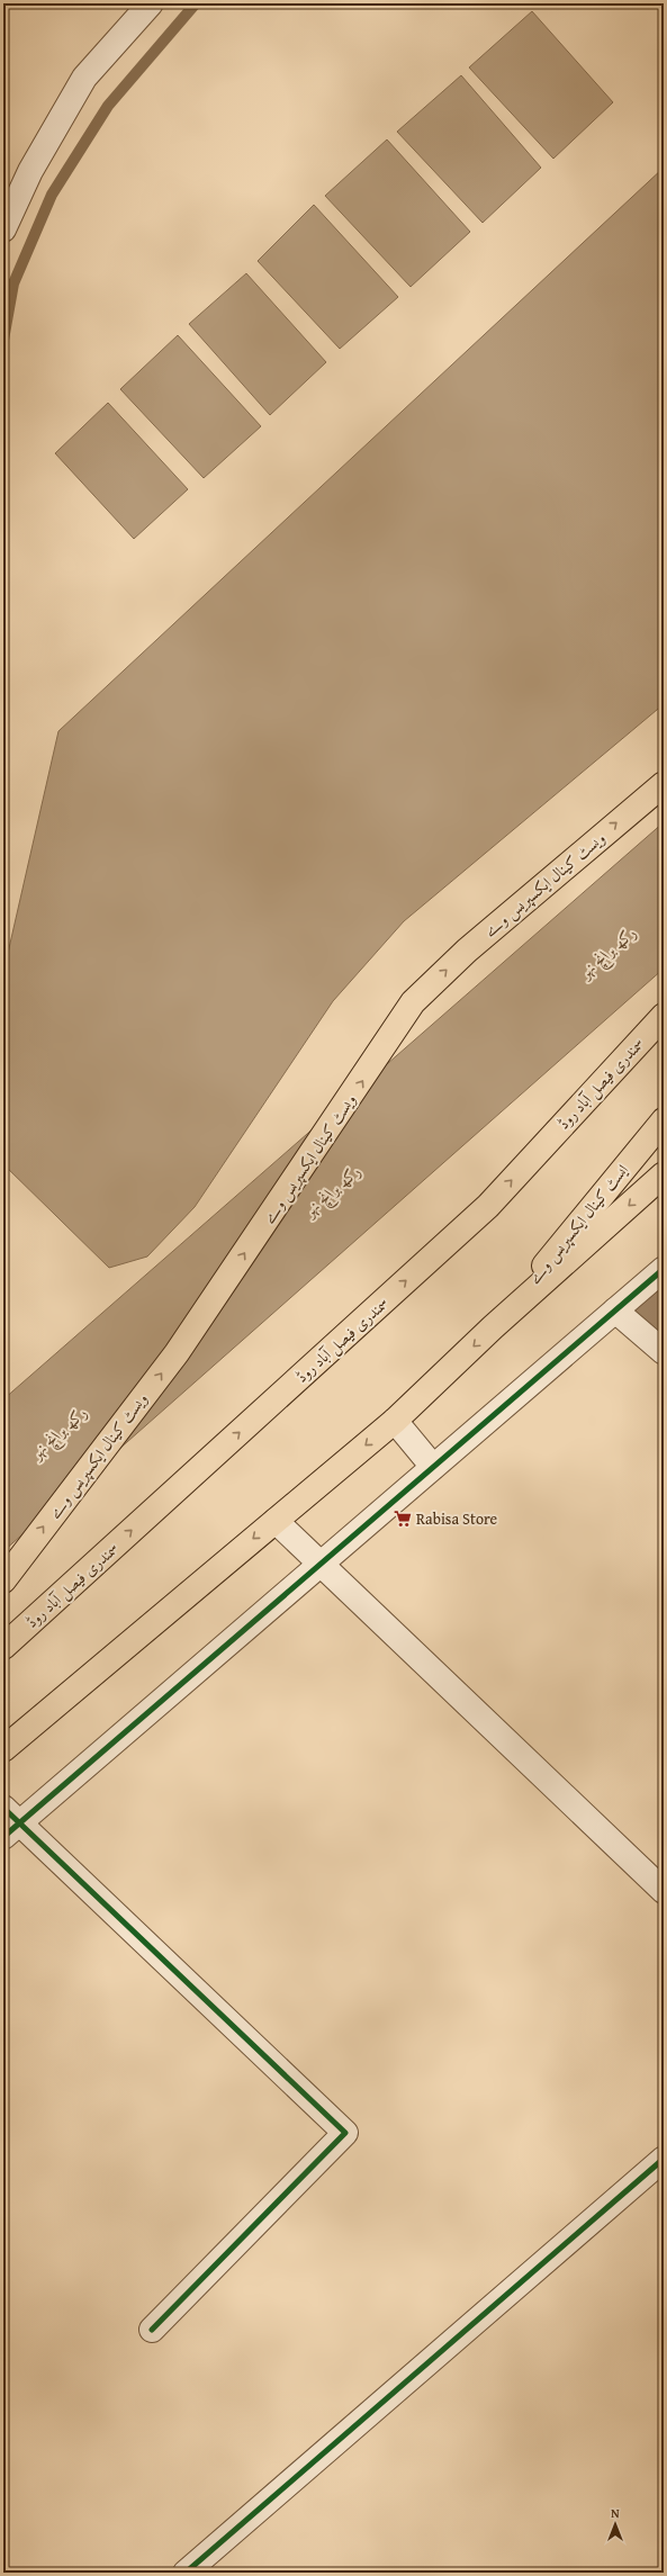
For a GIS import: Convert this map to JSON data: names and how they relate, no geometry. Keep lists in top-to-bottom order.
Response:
{
  "streets": {
    "main road": ["ویسٹ کینال ایکسپریس وے", "سمندری فیصل آباد روڈ", "ایسٹ کینال ایکسپریس وے"]
  },
  "water": ["رکھ برانچ نہر"],
  "places": {
    "supermarket": ["Rabisa Store"]
  },
  "north": "top"
}
